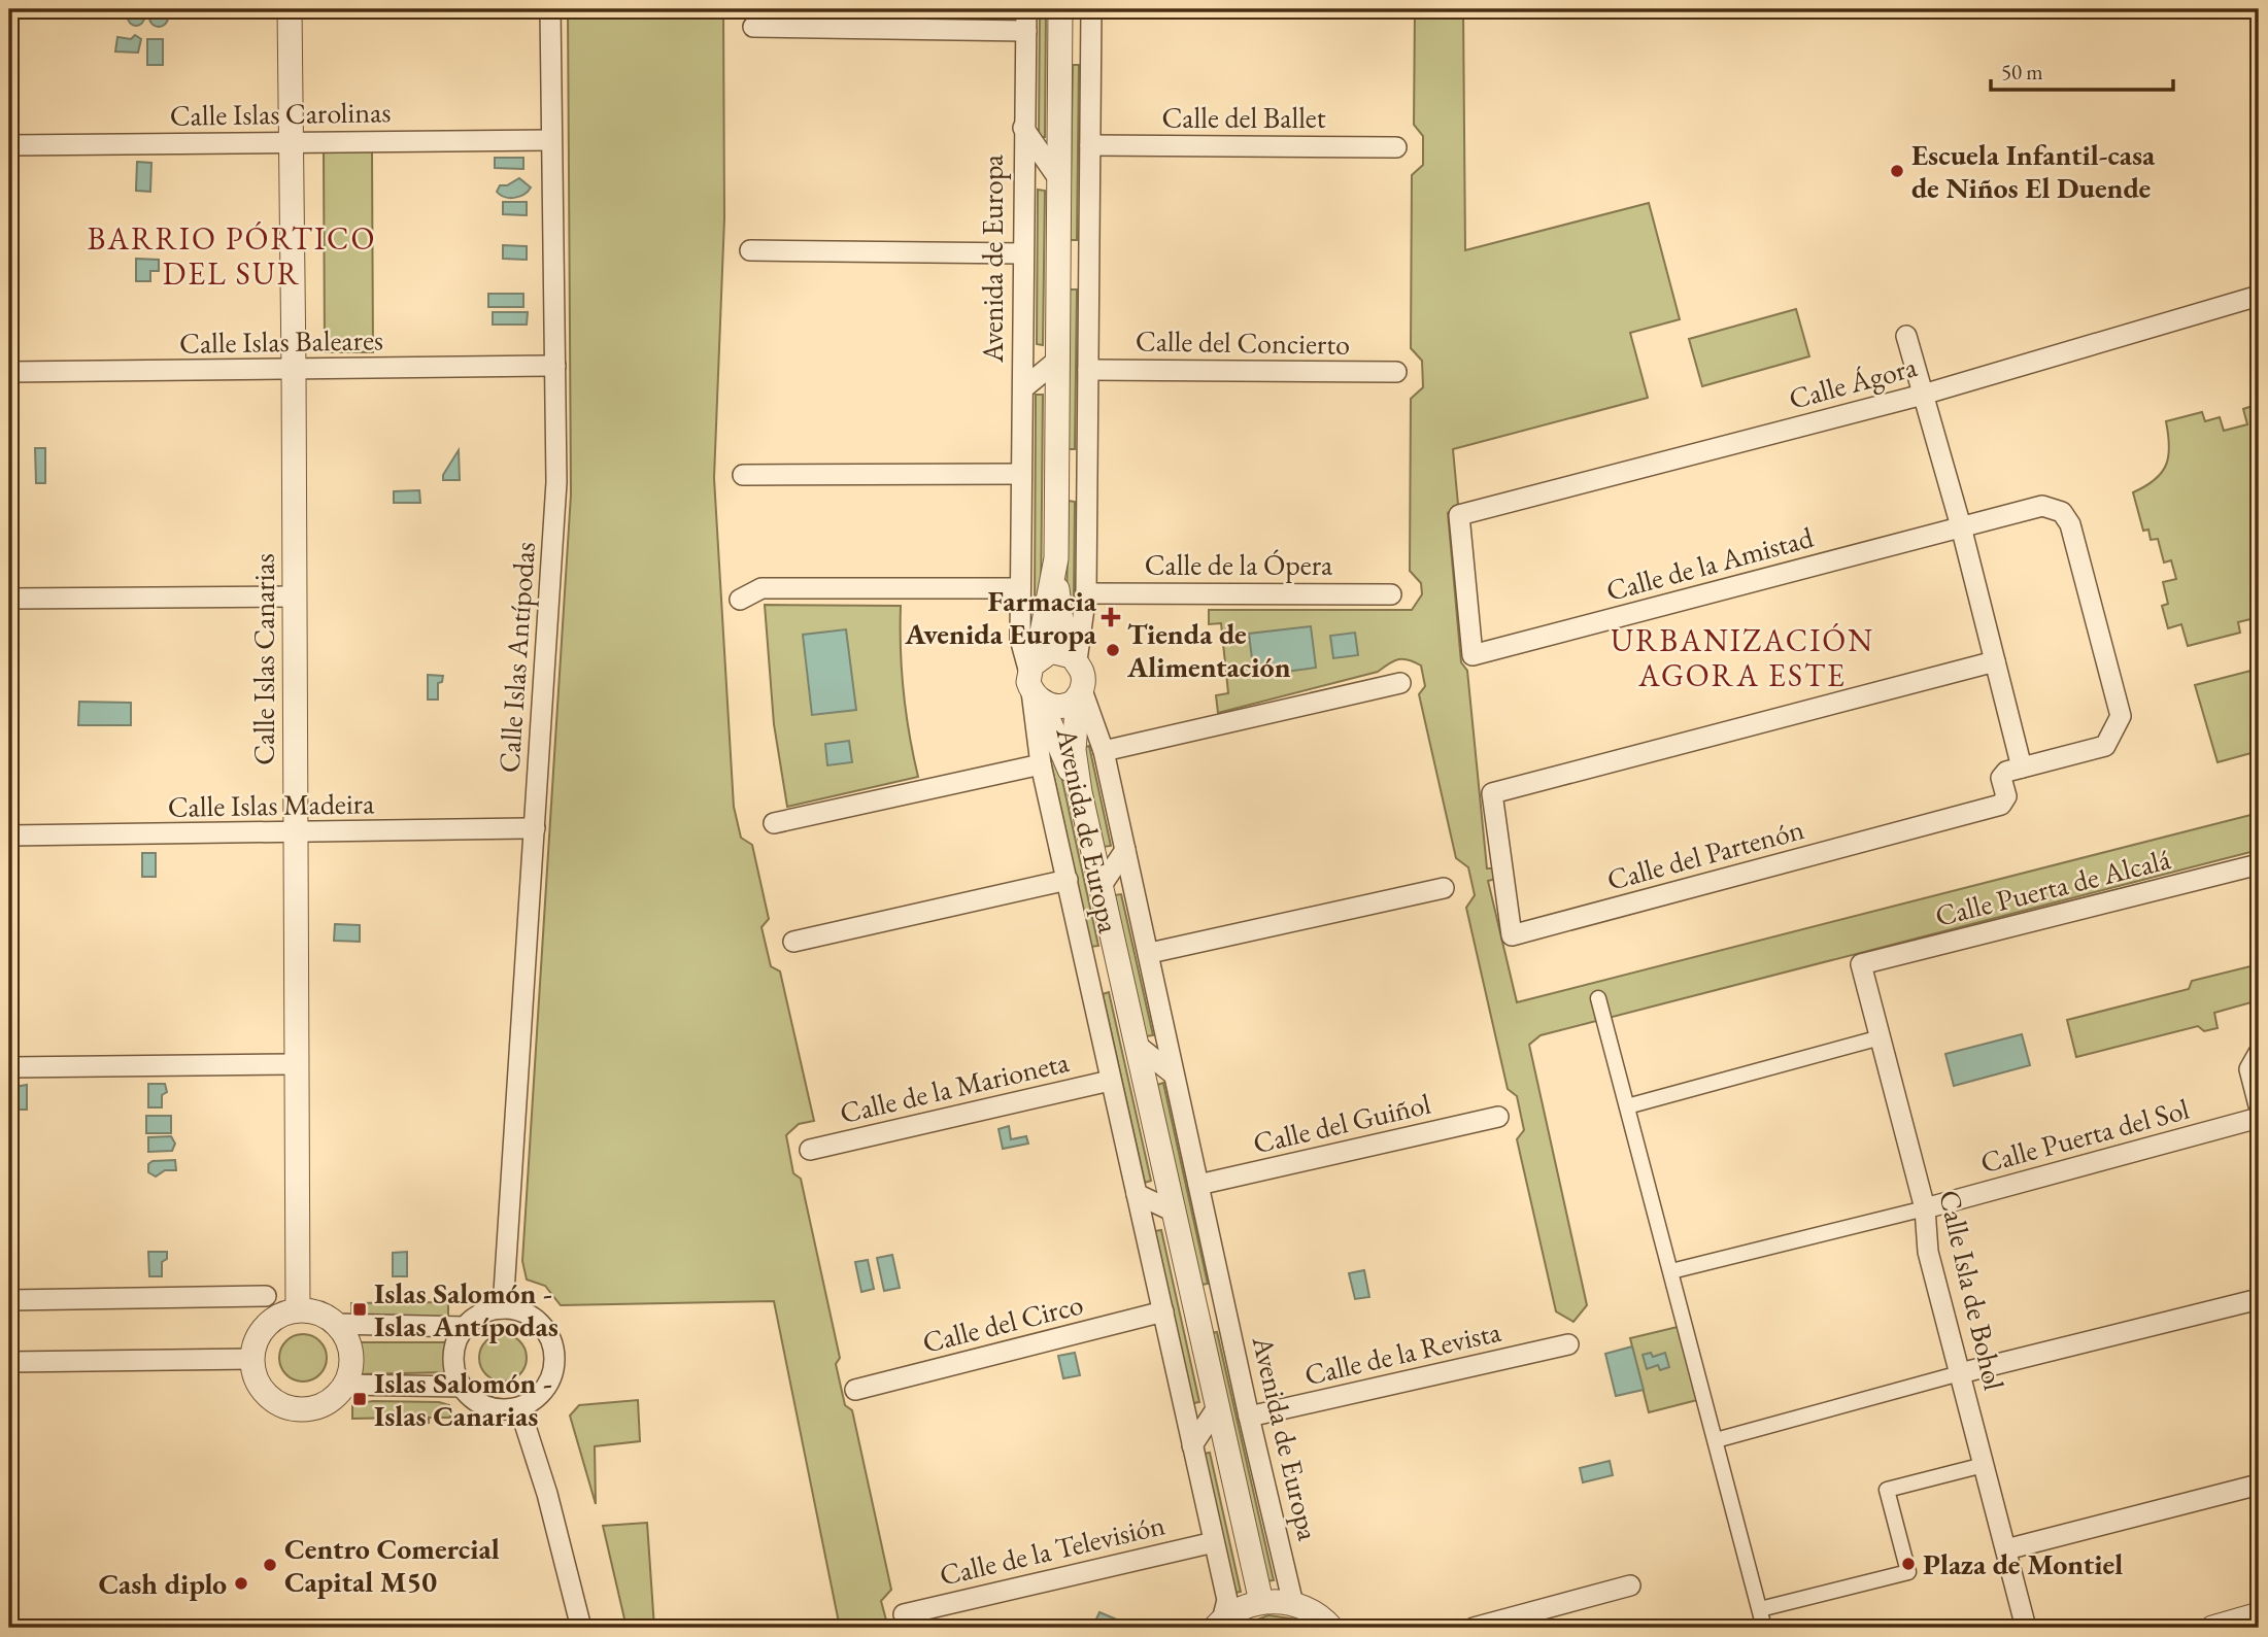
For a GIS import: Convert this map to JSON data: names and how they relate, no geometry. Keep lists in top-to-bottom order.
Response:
{
  "streets": {
    "street": [
      "Calle Islas Carolinas",
      "Calle del Ballet",
      "Avenida de Europa",
      "Calle Islas Baleares",
      "Calle del Concierto",
      "Calle Ágora",
      "Calle de la Amistad",
      "Calle de la Ópera",
      "Calle Islas Antípodas",
      "Calle Islas Canarias",
      "Calle Islas Madeira",
      "Calle del Partenón",
      "Calle Puerta de Alcalá",
      "Calle de la Marioneta",
      "Calle del Guiñol",
      "Calle Puerta del Sol",
      "Calle Isla de Bohol",
      "Calle del Circo",
      "Calle de la Revista",
      "Calle de la Televisión"
    ]
  },
  "crossings": [
    ["Calle Islas Carolinas", "Calle Islas Antípodas"],
    ["Calle Islas Carolinas", "Calle Islas Canarias"],
    ["Avenida de Europa", "Calle de la Marioneta"],
    ["Avenida de Europa", "Calle del Guiñol"],
    ["Avenida de Europa", "Calle del Circo"],
    ["Avenida de Europa", "Calle de la Revista"],
    ["Avenida de Europa", "Calle de la Televisión"],
    ["Calle Islas Baleares", "Calle Islas Antípodas"],
    ["Calle Islas Baleares", "Calle Islas Canarias"],
    ["Calle Ágora", "Calle de la Amistad"],
    ["Calle de la Amistad", "Calle del Partenón"],
    ["Calle Islas Antípodas", "Calle Islas Madeira"],
    ["Calle Islas Canarias", "Calle Islas Madeira"],
    ["Calle Puerta de Alcalá", "Calle Isla de Bohol"],
    ["Calle Puerta del Sol", "Calle Isla de Bohol"]
  ],
  "districts": ["BARRIO PÓRTICO DEL SUR", "URBANIZACIÓN AGORA ESTE"],
  "places": {
    "other": [
      "Escuela Infantil-casa de Niños El Duende",
      "Tienda de Alimentación",
      "Plaza de Montiel",
      "Centro Comercial Capital M50",
      "Cash diplo"
    ],
    "health": ["Farmacia Avenida Europa"],
    "transit": ["Islas Salomón - Islas Antípodas", "Islas Salomón - Islas Canarias"]
  },
  "scale_bar": "50 m"
}
